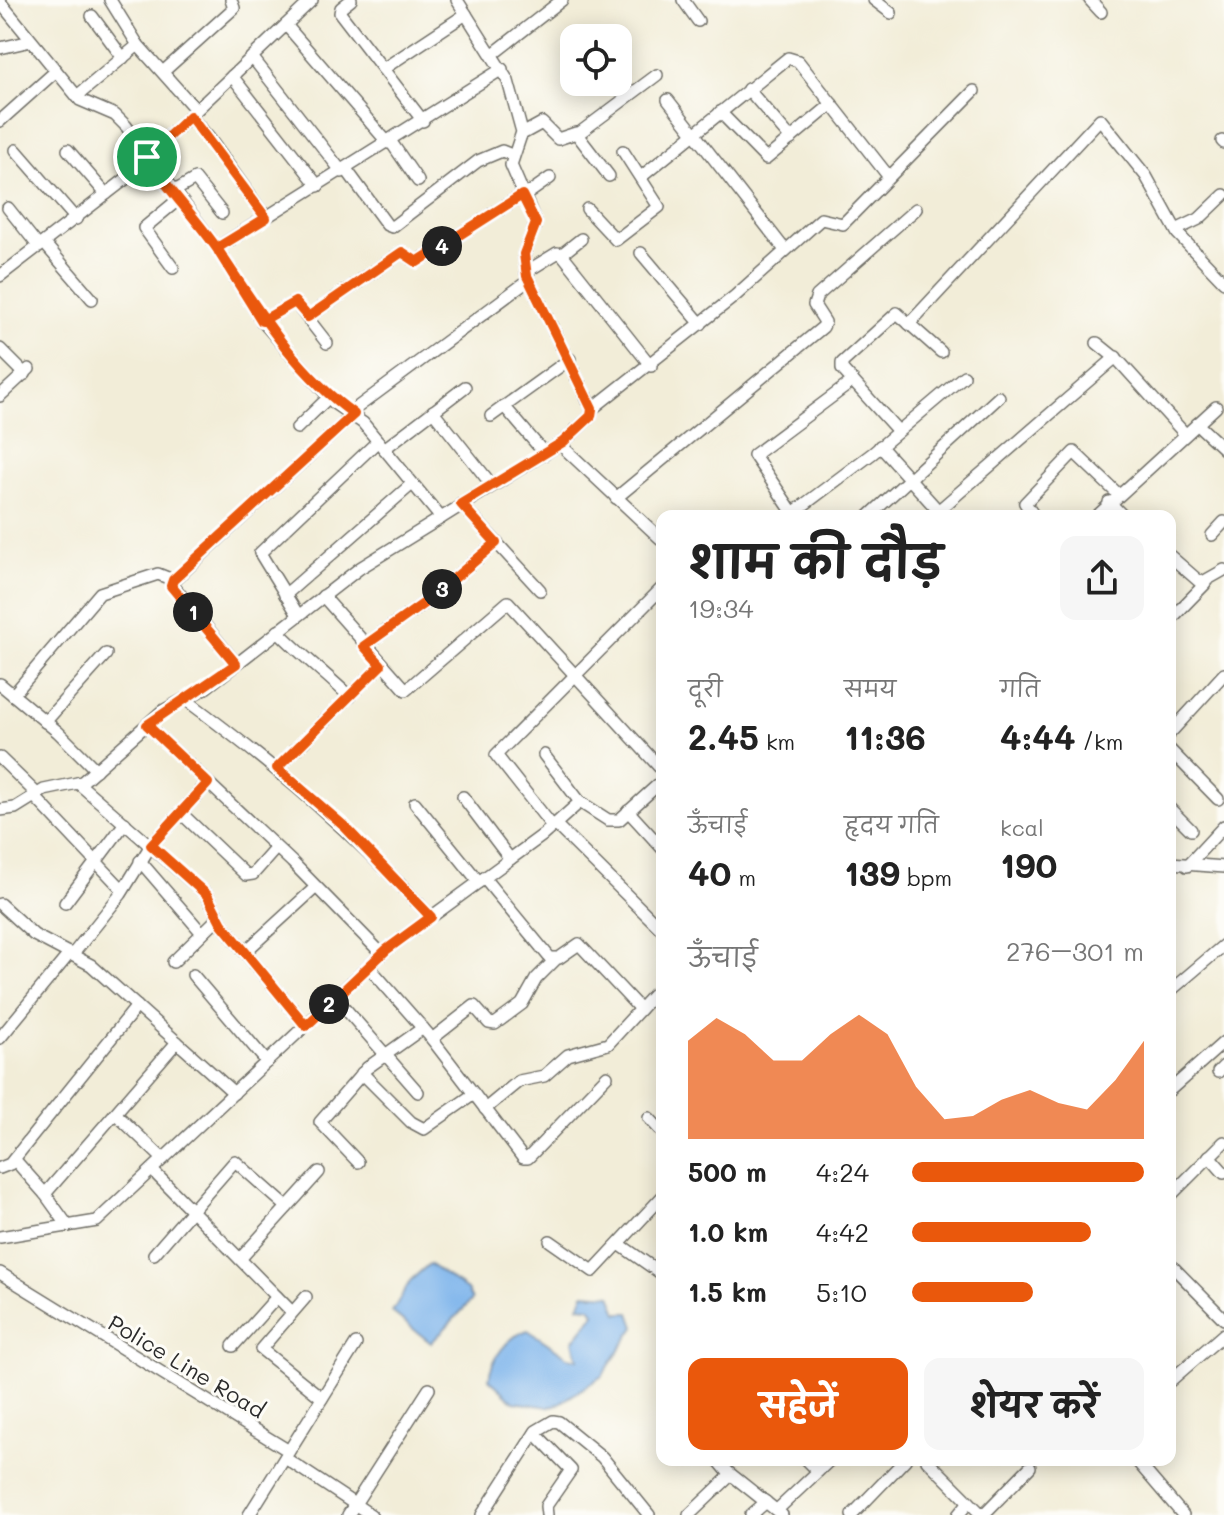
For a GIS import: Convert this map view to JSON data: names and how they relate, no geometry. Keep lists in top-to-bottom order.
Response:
{
  "streets": {
    "street": ["Police Line Road"]
  },
  "page": {
    "pins": [
      "4",
      "3",
      "1",
      "2"
    ],
    "heading": ["शाम की दौड़", "19:34"],
    "stats": [
      ["दूरी", "2.45 km"],
      ["समय", "11:36"],
      ["गति", "4:44 /km"],
      ["ऊँचाई", "40 m"],
      ["हृदय गति", "139 bpm"],
      ["kcal", "190"]
    ],
    "chart": ["ऊँचाई", "276–301 m"],
    "list": [
      {
        "name": "500 m",
        "note": "4:24"
      },
      {
        "name": "1.0 km",
        "note": "4:42"
      },
      {
        "name": "1.5 km",
        "note": "5:10"
      }
    ],
    "buttons": ["सहेजें", "शेयर करें"]
  }
}
